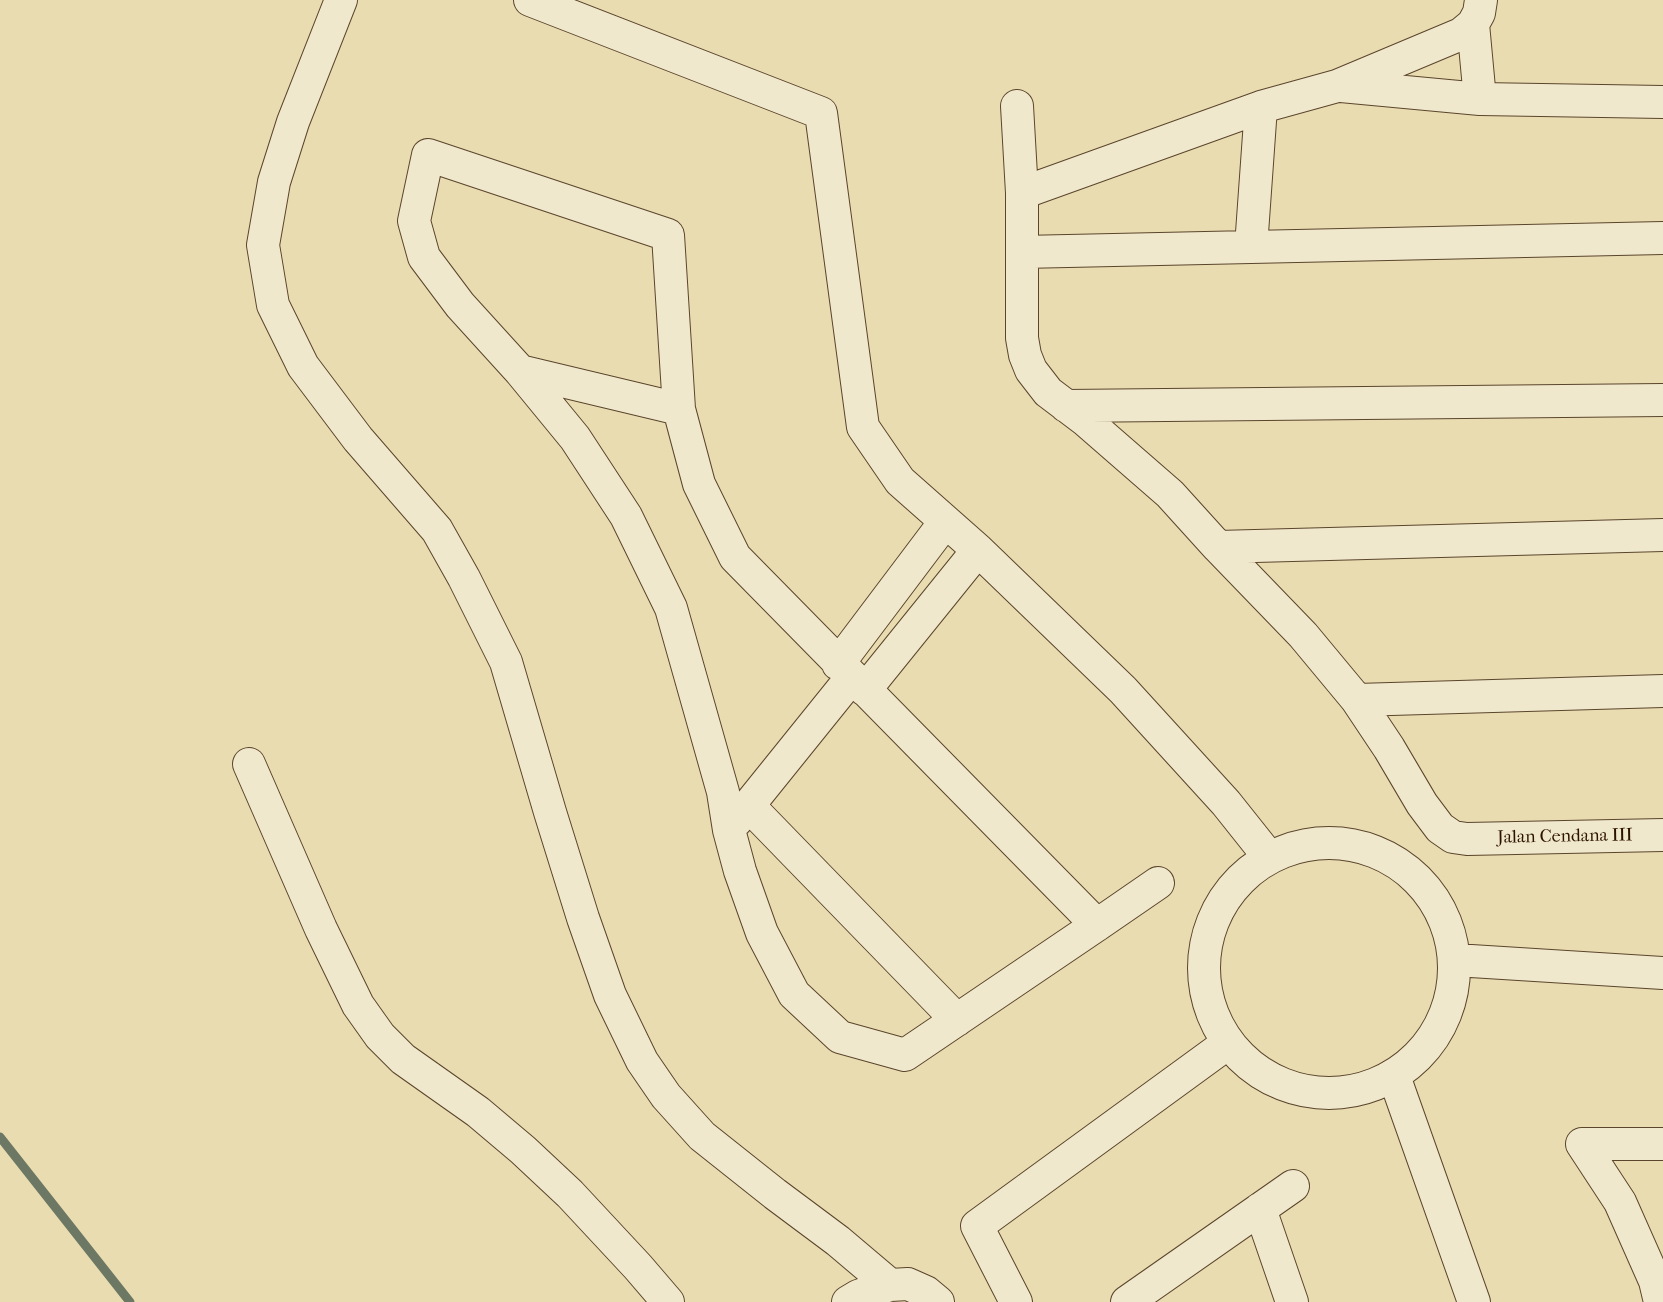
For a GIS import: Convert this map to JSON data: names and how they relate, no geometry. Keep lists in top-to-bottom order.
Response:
{
  "streets": {
    "street": ["Jalan Cendana III"]
  }
}
